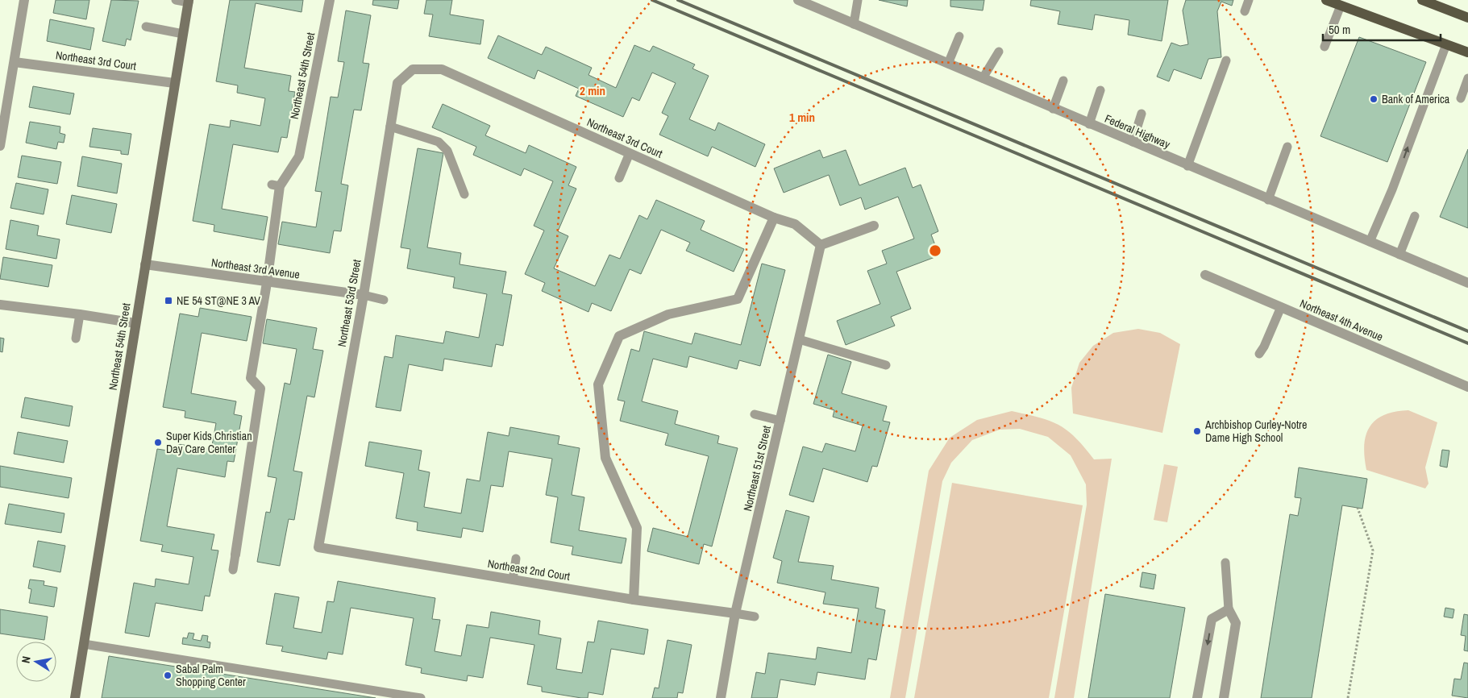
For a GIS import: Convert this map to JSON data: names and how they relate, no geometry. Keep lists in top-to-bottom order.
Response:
{
  "streets": {
    "main road": ["Northeast 54th Street"],
    "street": [
      "Northeast 3rd Court",
      "Federal Highway",
      "Northeast 3rd Avenue",
      "Northeast 53rd Street",
      "Northeast 4th Avenue",
      "Northeast 51st Street",
      "Northeast 2nd Court"
    ]
  },
  "crossings": [
    ["Northeast 3rd Court", "Northeast 54th Street"],
    ["Northeast 3rd Court", "Northeast 53rd Street"],
    ["Northeast 3rd Court", "Northeast 51st Street"],
    ["Northeast 54th Street", "Northeast 3rd Avenue"],
    ["Northeast 3rd Avenue", "Northeast 53rd Street"],
    ["Northeast 53rd Street", "Northeast 2nd Court"],
    ["Northeast 51st Street", "Northeast 2nd Court"]
  ],
  "places": {
    "other": [
      "Bank of America",
      "Archbishop Curley-Notre Dame High School",
      "Super Kids Christian Day Care Center",
      "Sabal Palm Shopping Center"
    ],
    "transit": ["NE 54 ST@NE 3 AV"]
  },
  "scale_bar": "50 m",
  "north": "left",
  "rings": ["2 min", "1 min"]
}
